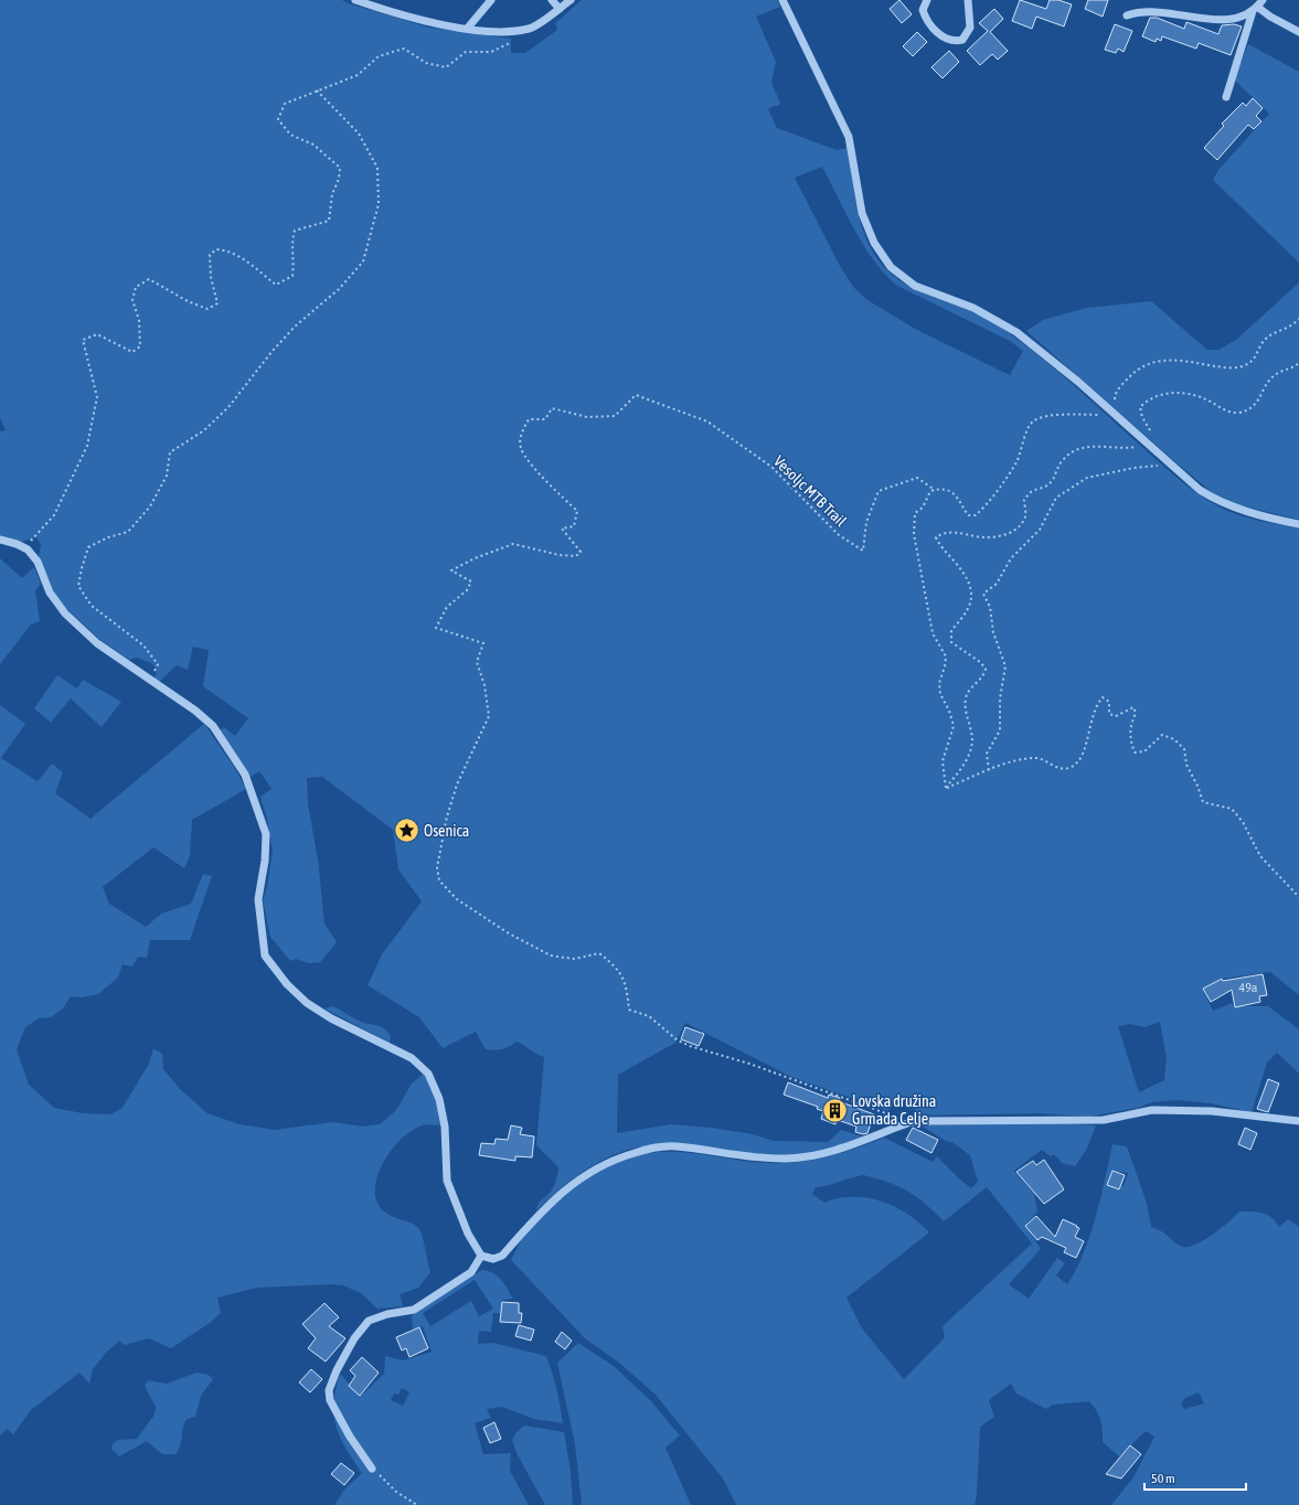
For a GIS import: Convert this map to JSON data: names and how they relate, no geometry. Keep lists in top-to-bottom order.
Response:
{
  "streets": {
    "path": ["Vesoljc MTB Trail"]
  },
  "places": {
    "place": ["Osenica"],
    "building": ["Lovska družina Grmada Celje"]
  },
  "house_numbers": ["49a"],
  "scale_bar": "50 m"
}
